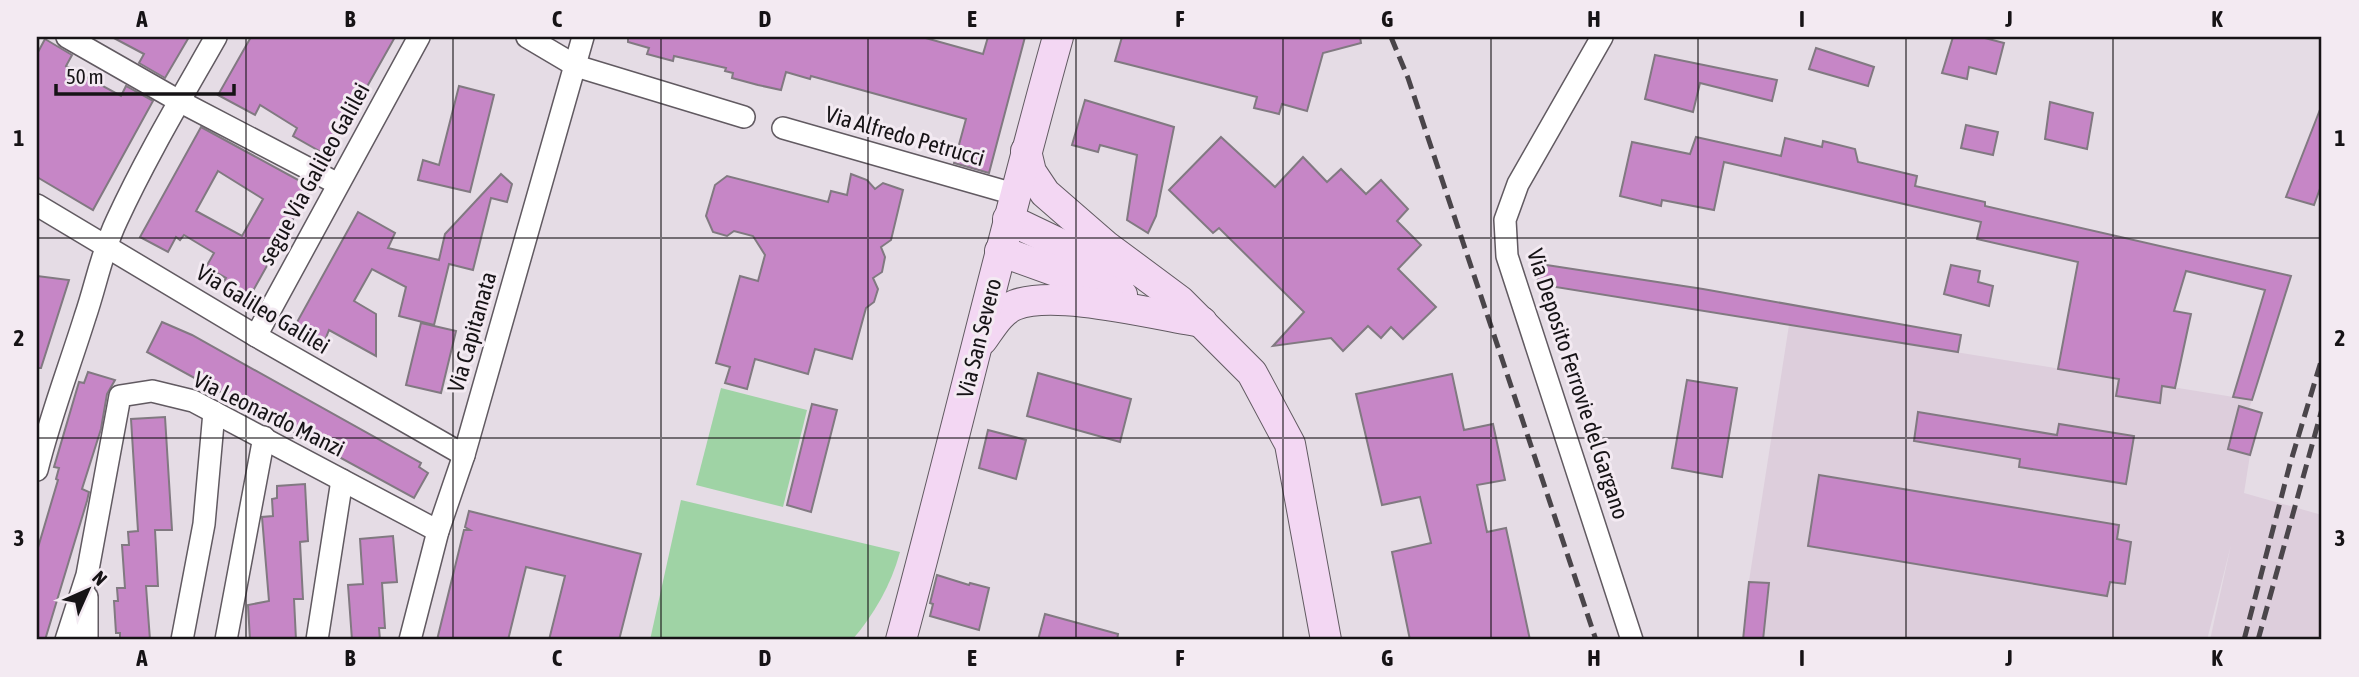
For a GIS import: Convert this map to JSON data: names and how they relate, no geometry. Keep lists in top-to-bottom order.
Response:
{
  "streets": {
    "main road": ["Via San Severo"],
    "street": [
      "Via Alfredo Petrucci",
      "segue Via Galileo Galilei",
      "Via Galileo Galilei",
      "Via Capitanata",
      "Via Deposito Ferrovie del Gargano",
      "Via Leonardo Manzi"
    ]
  },
  "crossings": [
    ["Via Alfredo Petrucci", "Via San Severo"],
    ["segue Via Galileo Galilei", "Via Galileo Galilei"],
    ["Via Galileo Galilei", "Via Capitanata"],
    ["Via Capitanata", "Via Leonardo Manzi"]
  ],
  "scale_bar": "50 m",
  "north": "top right",
  "grid": {
    "columns": [
      "A",
      "B",
      "C",
      "D",
      "E",
      "F",
      "G",
      "H",
      "I",
      "J",
      "K"
    ],
    "rows": ["1", "2", "3"]
  }
}
